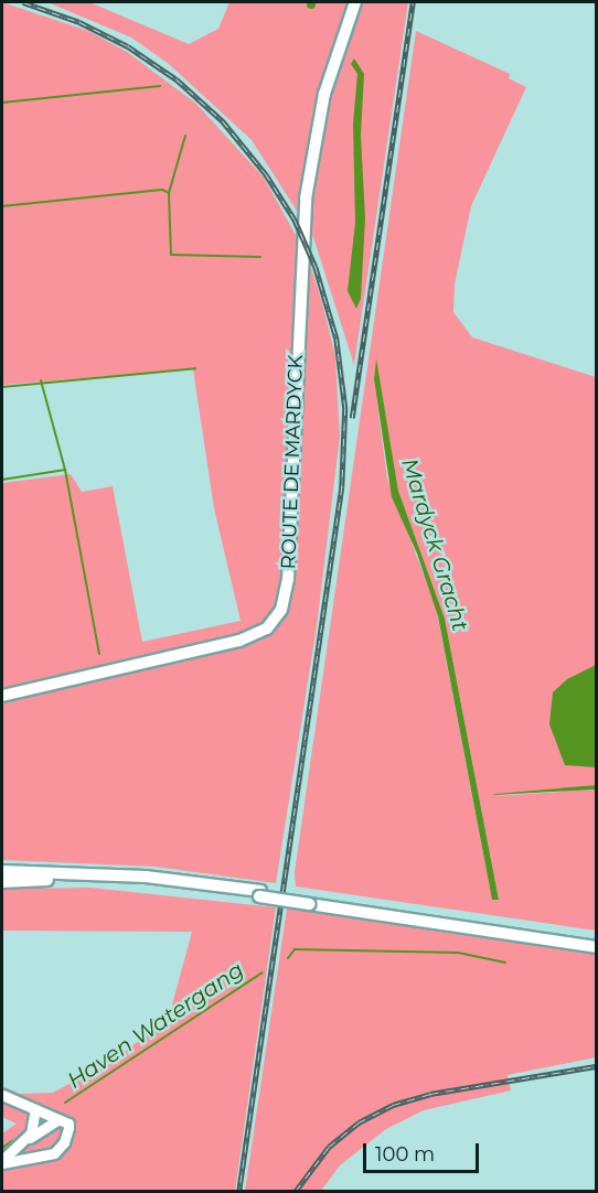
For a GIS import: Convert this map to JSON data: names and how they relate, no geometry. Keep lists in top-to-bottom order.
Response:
{
  "streets": {
    "main road": ["ROUTE DE MARDYCK"]
  },
  "water": ["Mardyck Gracht", "Haven Watergang"],
  "scale_bar": "100 m"
}
